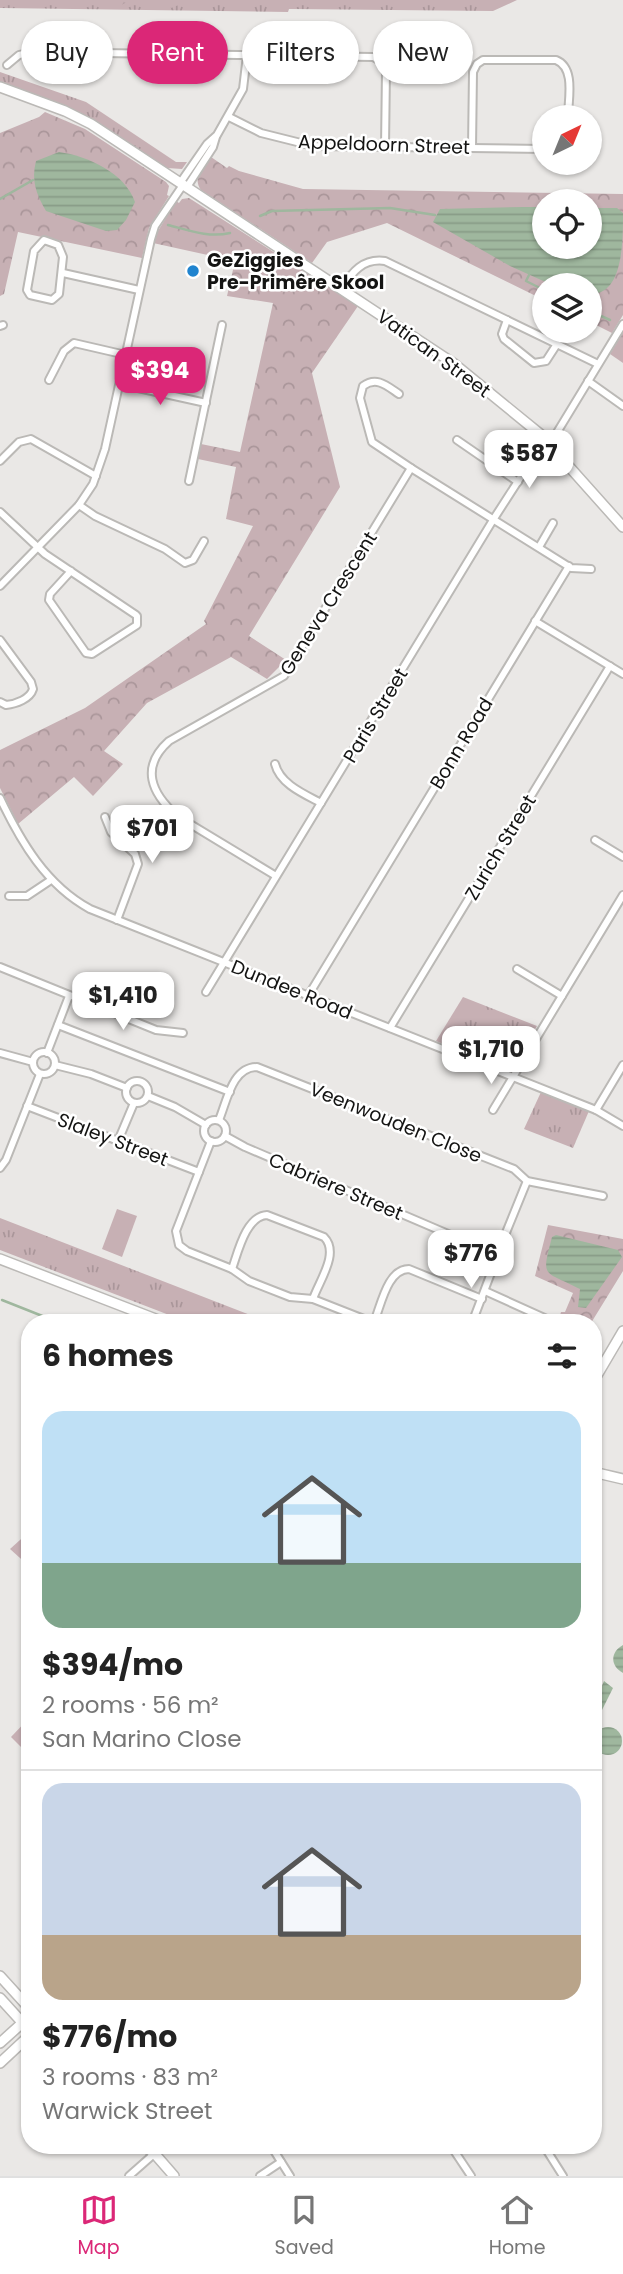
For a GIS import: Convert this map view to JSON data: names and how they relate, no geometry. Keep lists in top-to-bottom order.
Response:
{
  "streets": {
    "street": [
      "Appeldoorn Street",
      "Vatican Street",
      "Geneva Crescent",
      "Paris Street",
      "Bonn Road",
      "Zurich Street",
      "Dundee Road",
      "Veenwouden Close",
      "Slaley Street",
      "Cabriere Street"
    ]
  },
  "crossings": [
    ["Vatican Street", "Paris Street"],
    ["Geneva Crescent", "Paris Street"],
    ["Paris Street", "Dundee Road"],
    ["Bonn Road", "Dundee Road"],
    ["Zurich Street", "Dundee Road"],
    ["Veenwouden Close", "Cabriere Street"]
  ],
  "places": ["GeZiggies Pre-Primêre Skool"],
  "north": "top right",
  "page": {
    "chip": [
      "Buy",
      "Rent",
      "Filters",
      "New"
    ],
    "price": [
      "$394",
      "$587",
      "$701",
      "$1,410",
      "$1,710",
      "$776"
    ],
    "heading": "6 homes",
    "list": [
      {
        "name": "$394/mo",
        "note": "2 rooms · 56 m² · San Marino Close"
      },
      {
        "name": "$776/mo",
        "note": "3 rooms · 83 m² · Warwick Street"
      }
    ],
    "tabs": ["Map", "Saved", "Home"]
  }
}
